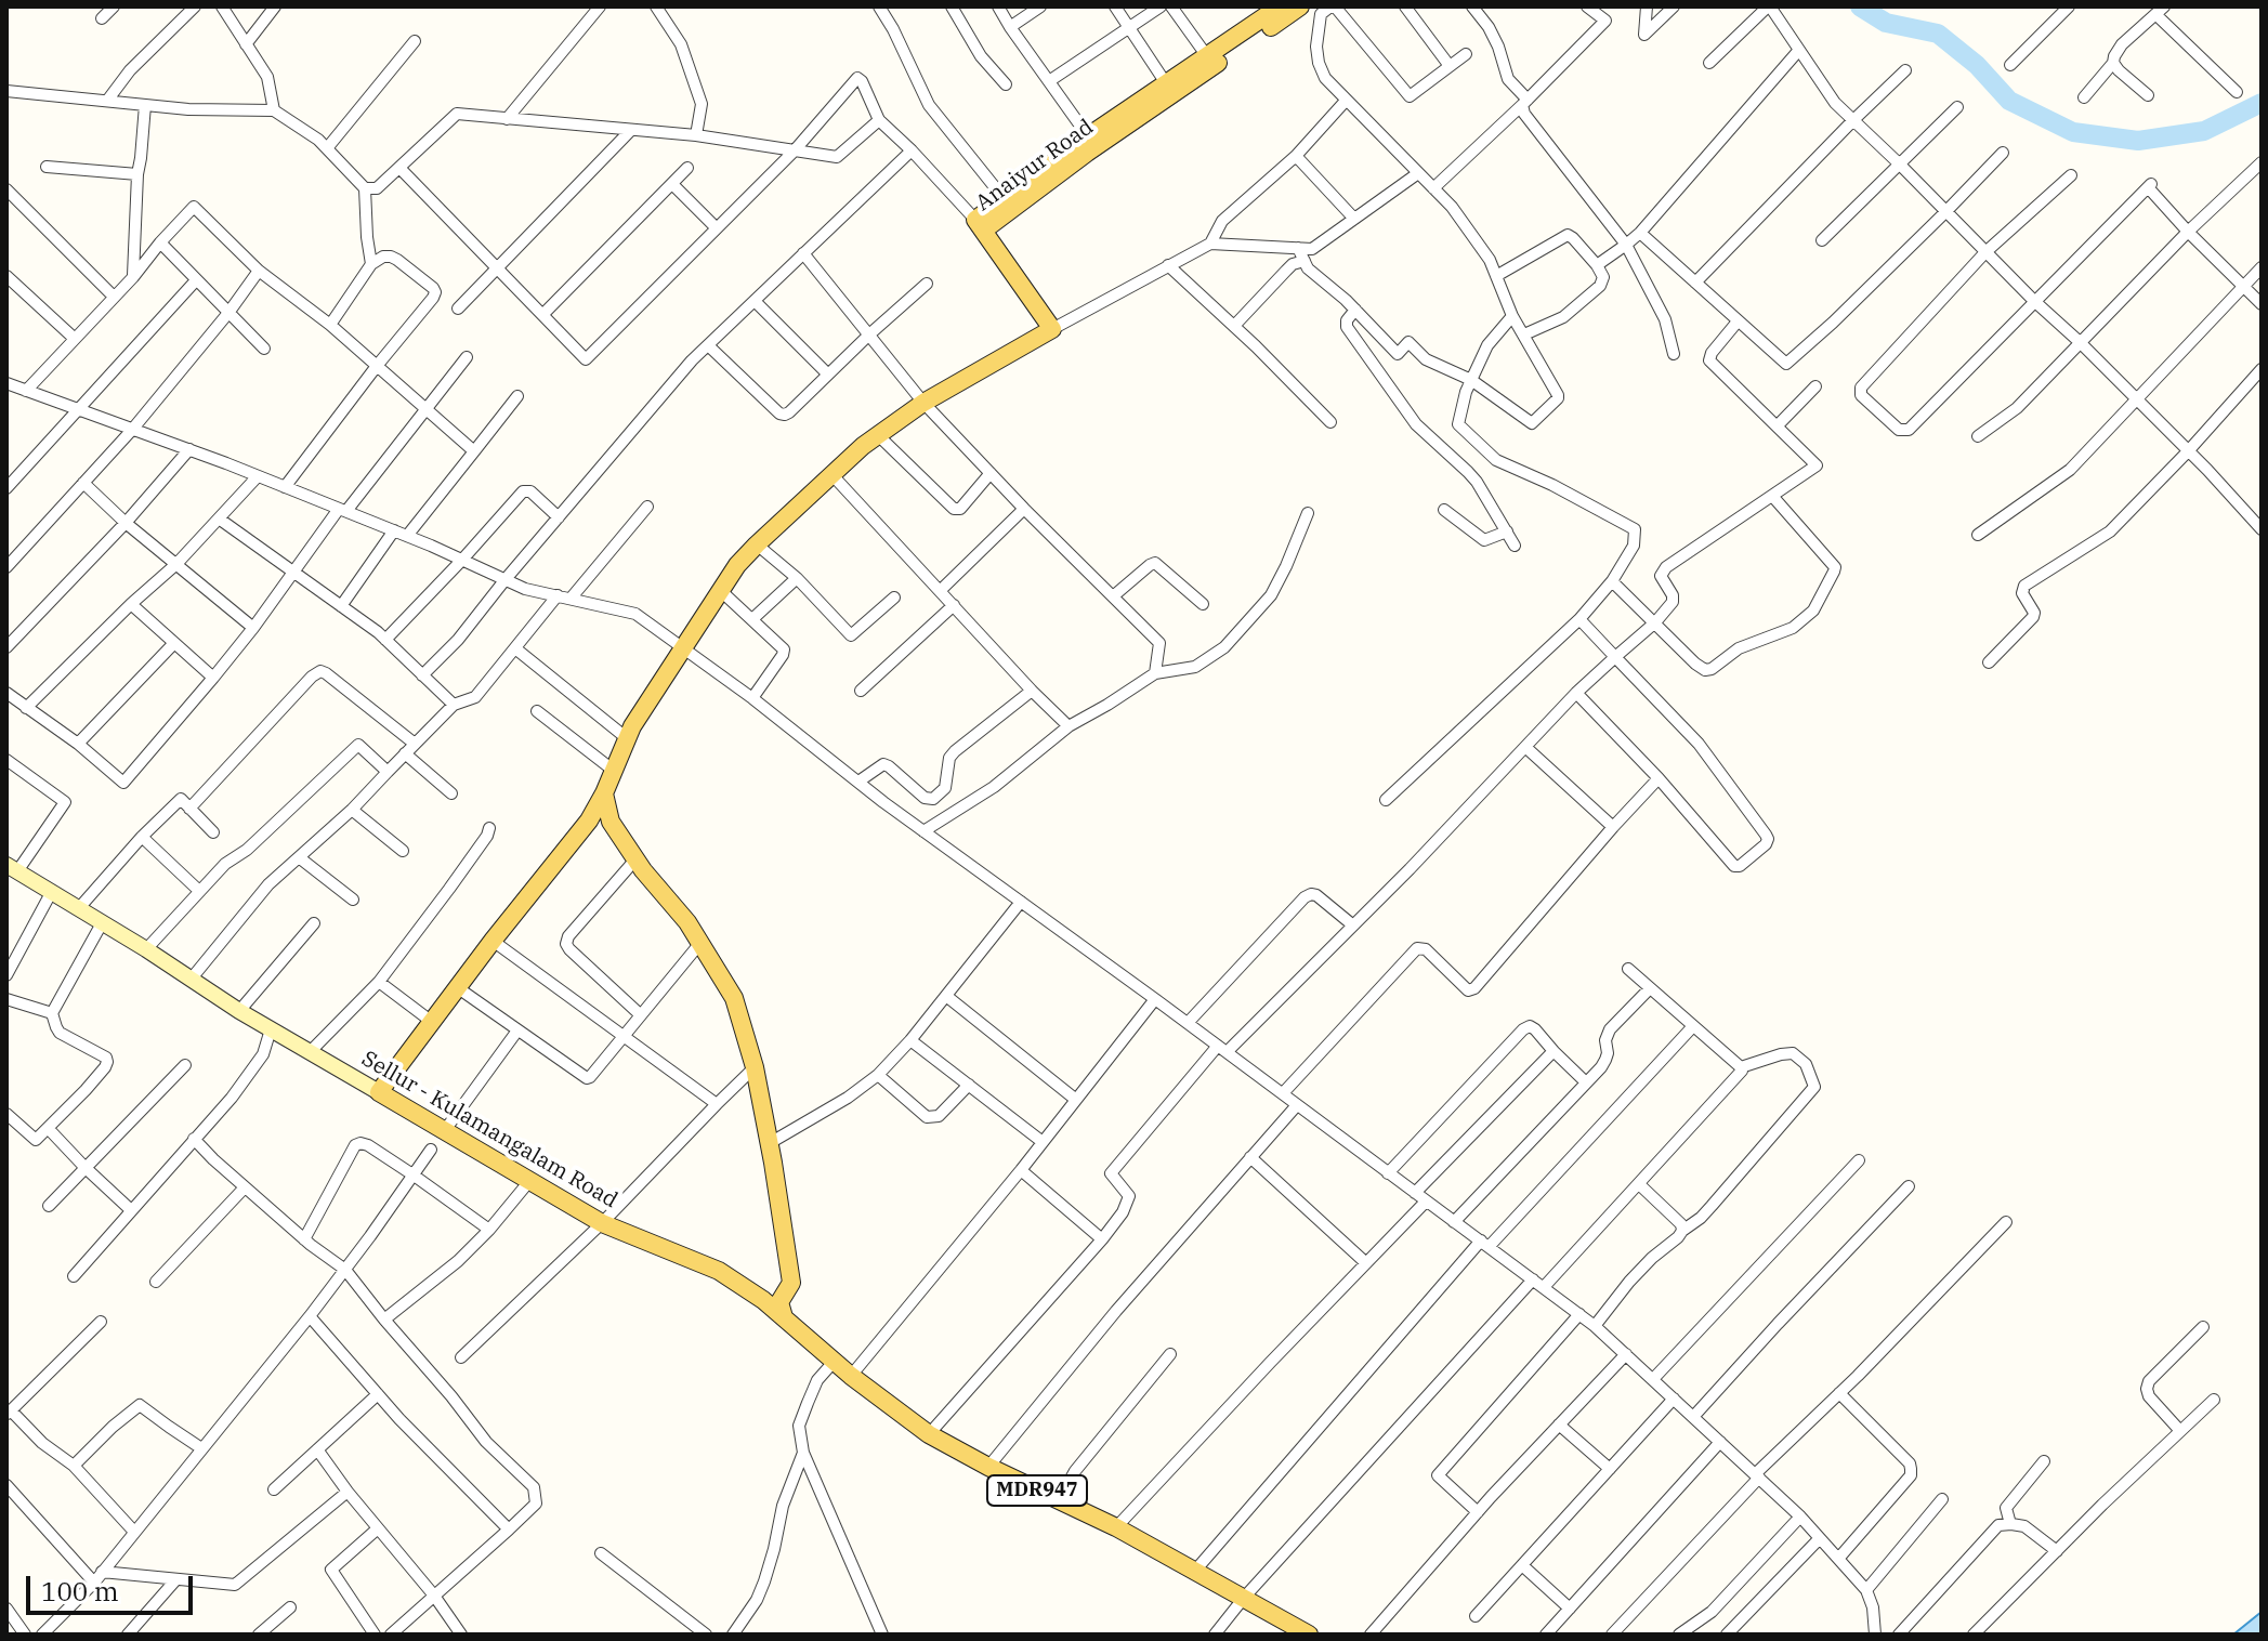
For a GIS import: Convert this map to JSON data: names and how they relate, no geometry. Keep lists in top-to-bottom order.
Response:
{
  "streets": {
    "main road": ["Anaiyur Road", "Sellur - Kulamangalam Road", "MDR947"]
  },
  "scale_bar": "100 m"
}
